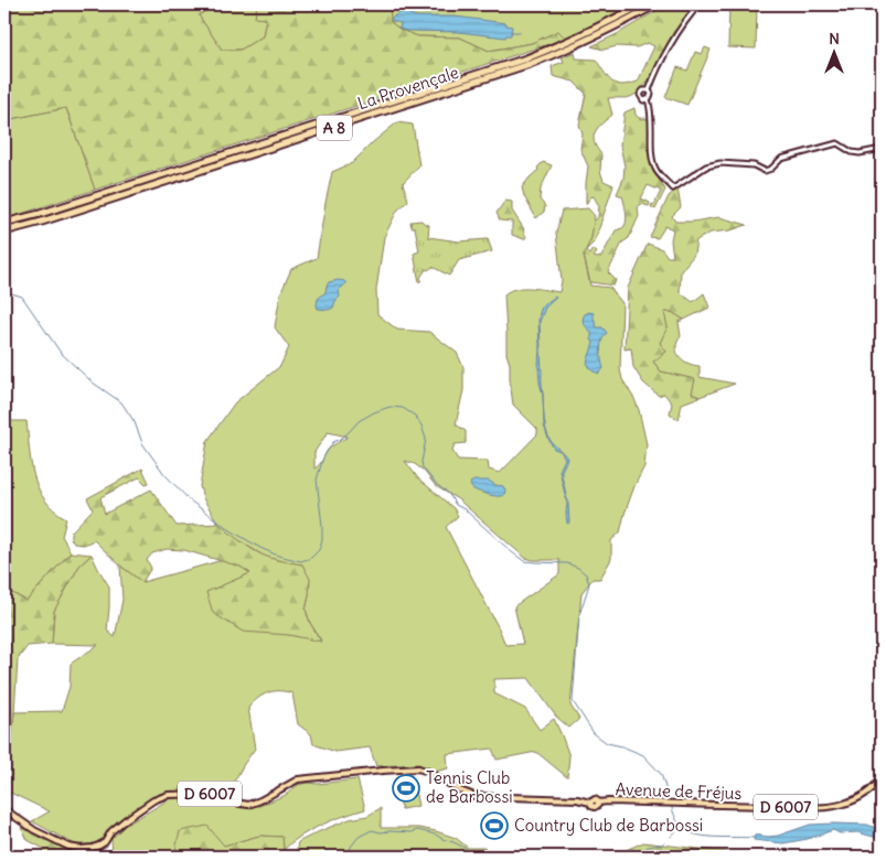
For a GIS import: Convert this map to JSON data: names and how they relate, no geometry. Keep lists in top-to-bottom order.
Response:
{
  "streets": {
    "highway": ["La Provençale", "A 8"],
    "main road": ["Avenue de Fréjus", "D 6007"]
  },
  "places": {
    "sports": ["Tennis Club de Barbossi", "Country Club de Barbossi"]
  },
  "north": "top"
}
